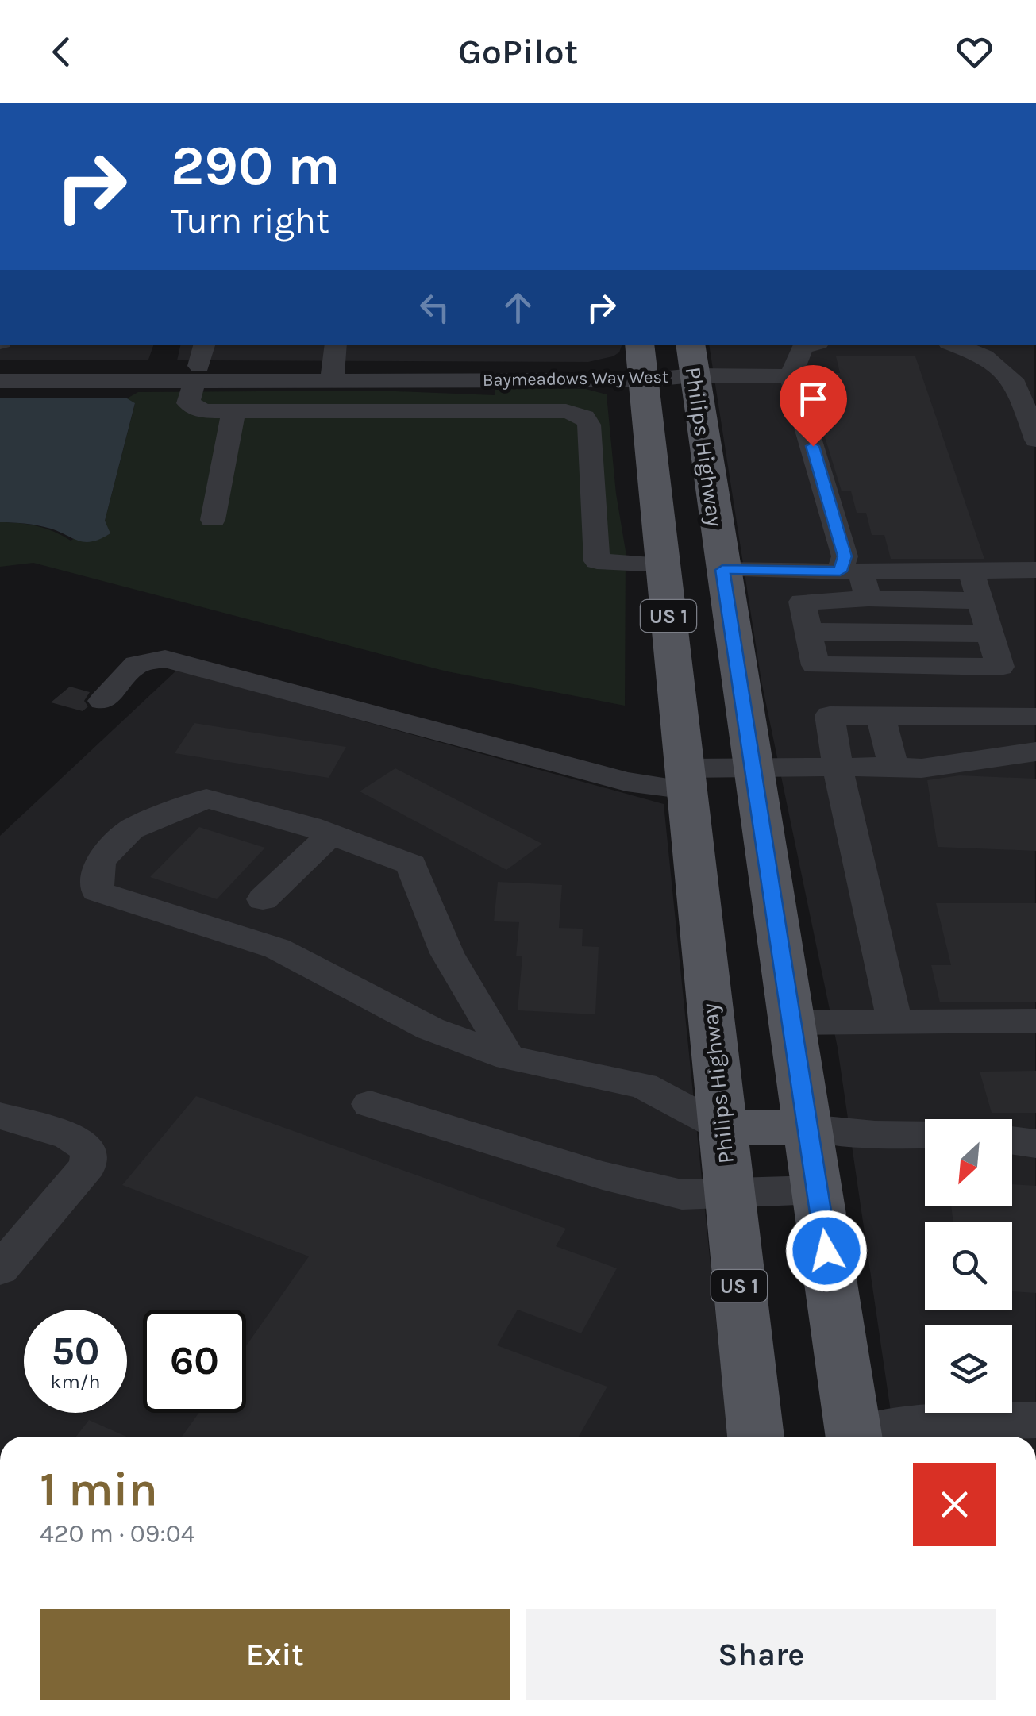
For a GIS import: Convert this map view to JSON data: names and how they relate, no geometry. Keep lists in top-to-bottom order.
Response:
{
  "streets": {
    "main road": ["Philips Highway", "US 1"],
    "street": ["Baymeadows Way West"]
  },
  "crossings": [
    ["Baymeadows Way West", "Philips Highway"]
  ],
  "north": "bottom left",
  "page": {
    "header": "GoPilot",
    "turn": ["290 m", "Turn right"],
    "speed": "50 km/h",
    "limit": "60",
    "heading": ["1 min", "420 m · 09:04"],
    "buttons": ["Exit", "Share"]
  }
}
